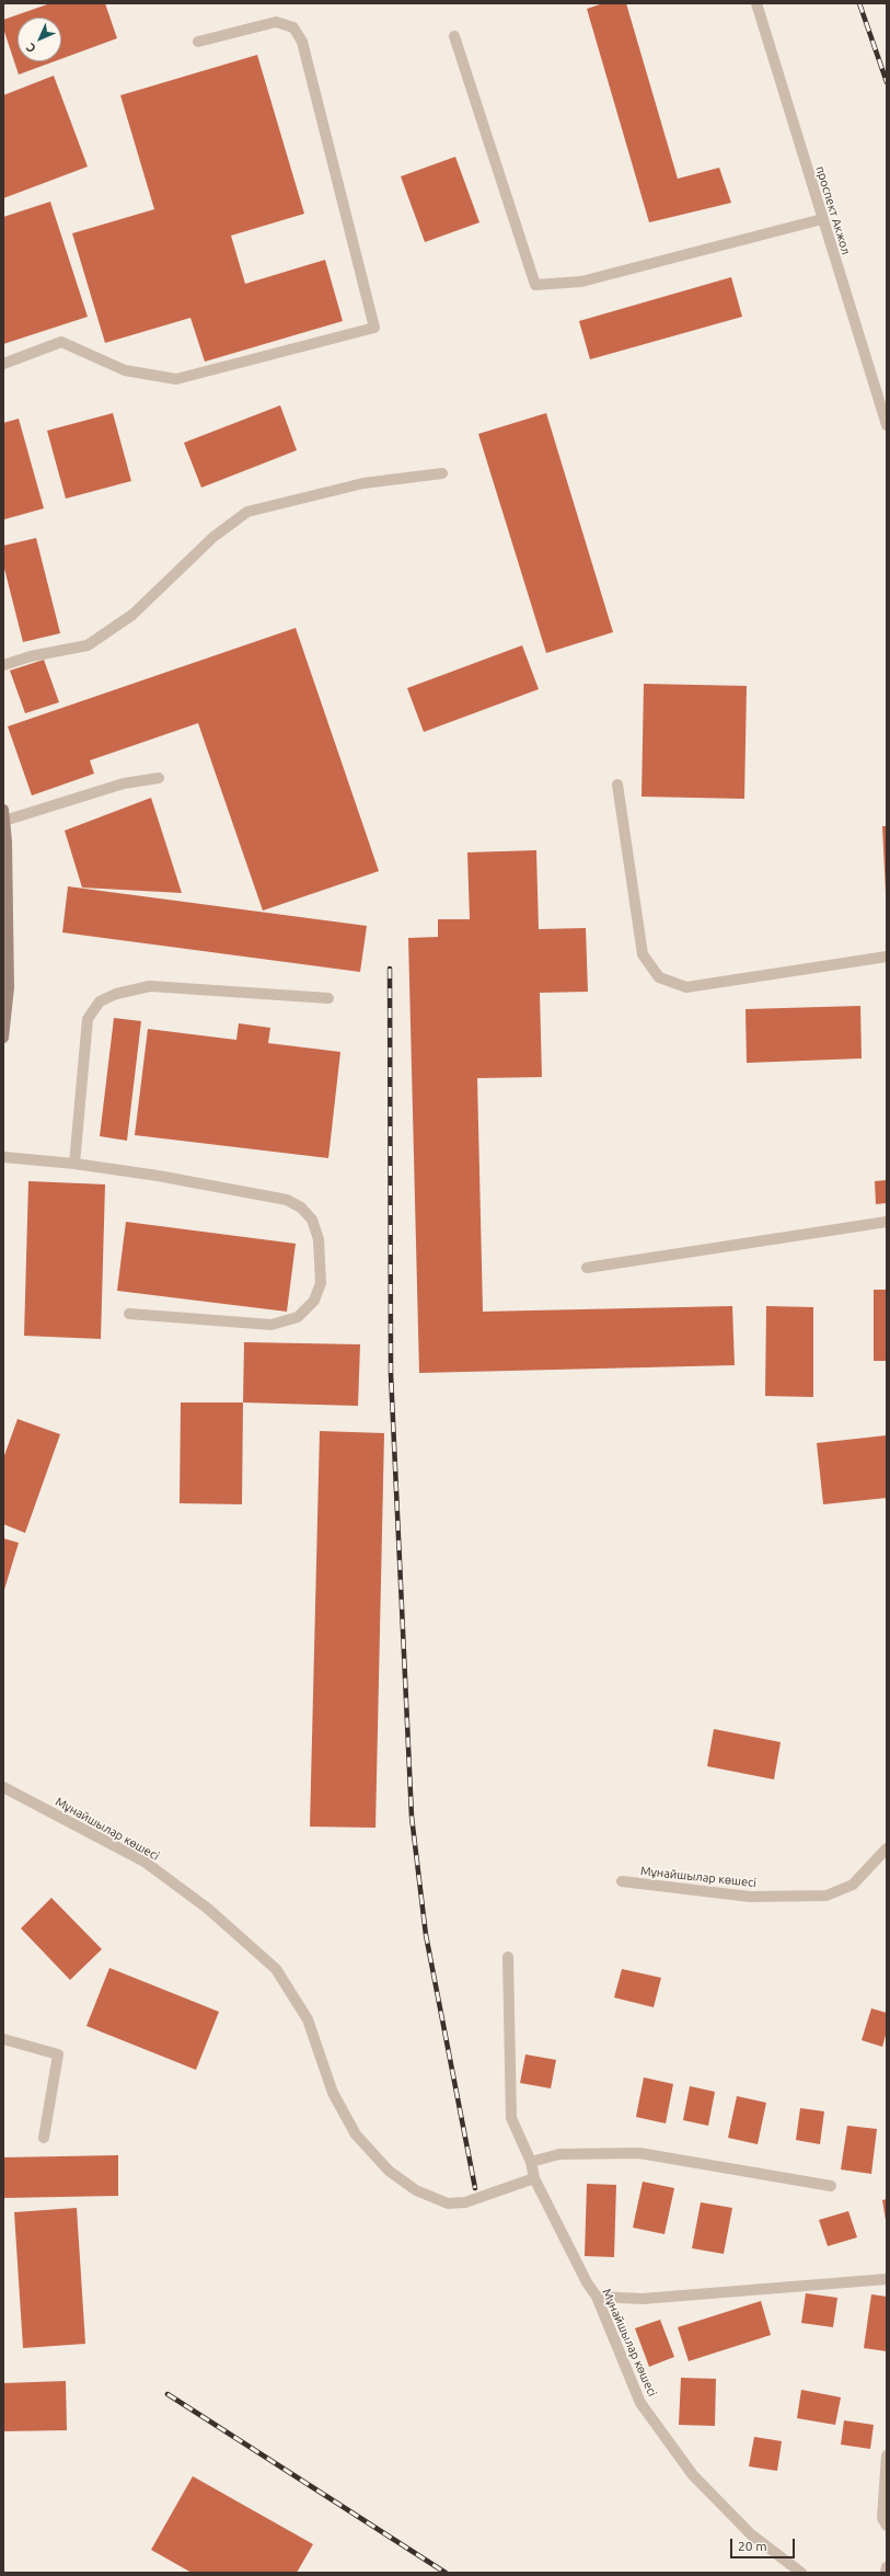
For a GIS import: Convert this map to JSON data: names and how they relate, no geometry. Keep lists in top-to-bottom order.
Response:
{
  "streets": {
    "street": ["проспект Акжол", "Мұнайшылар көшесі"]
  },
  "scale_bar": "20 m",
  "north": "bottom left"
}
